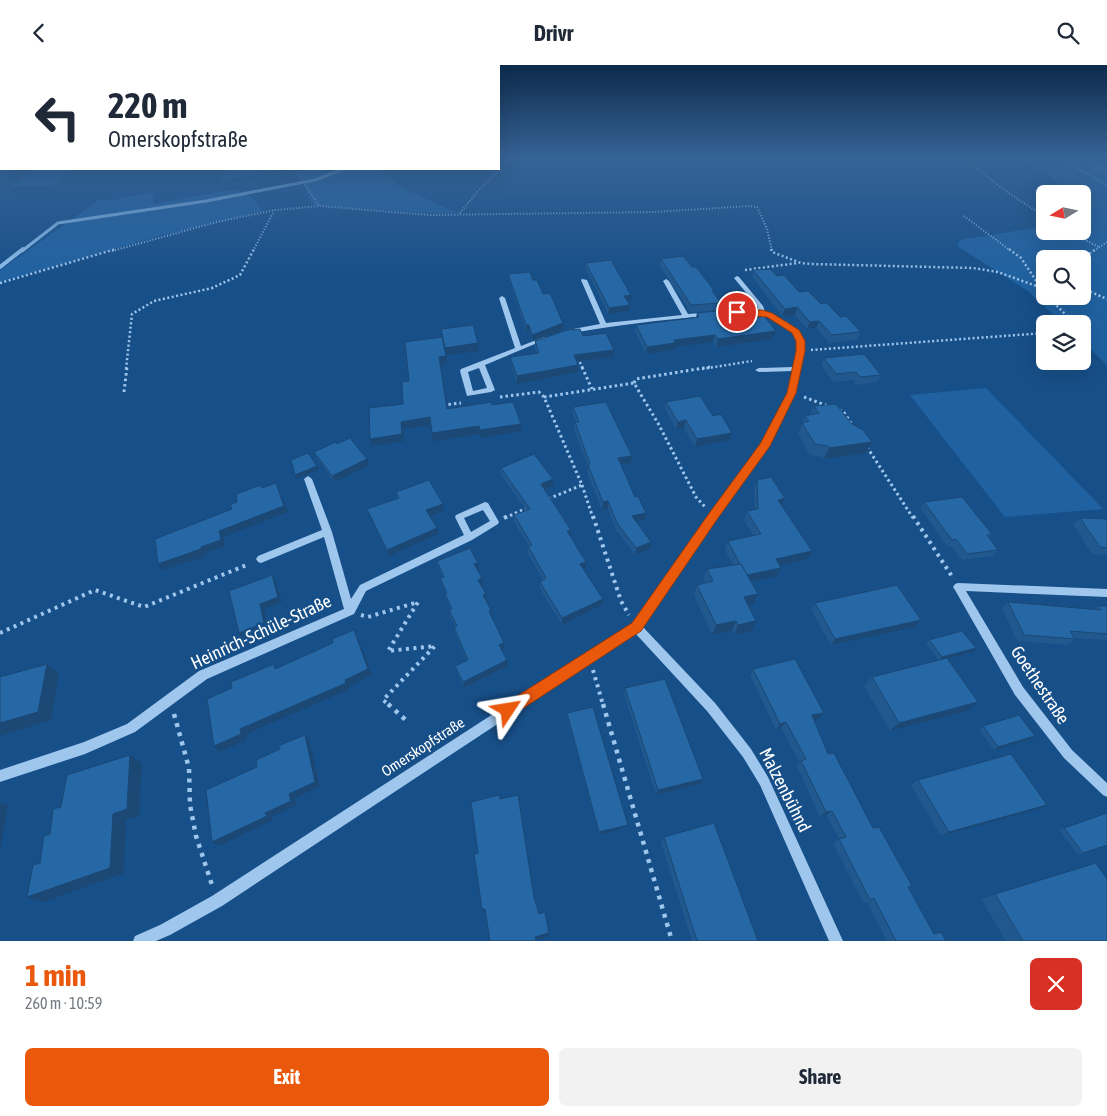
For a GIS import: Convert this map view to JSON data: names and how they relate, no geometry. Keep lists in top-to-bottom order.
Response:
{
  "streets": {
    "street": [
      "Heinrich-Schüle-Straße",
      "Goethestraße",
      "Omerskopfstraße",
      "Malzenbühnd"
    ]
  },
  "crossings": [
    ["Omerskopfstraße", "Malzenbühnd"]
  ],
  "north": "left",
  "page": {
    "header": "Drivr",
    "turn": ["220 m", "Omerskopfstraße"],
    "heading": ["1 min", "260 m · 10:59"],
    "buttons": ["Exit", "Share"]
  }
}
